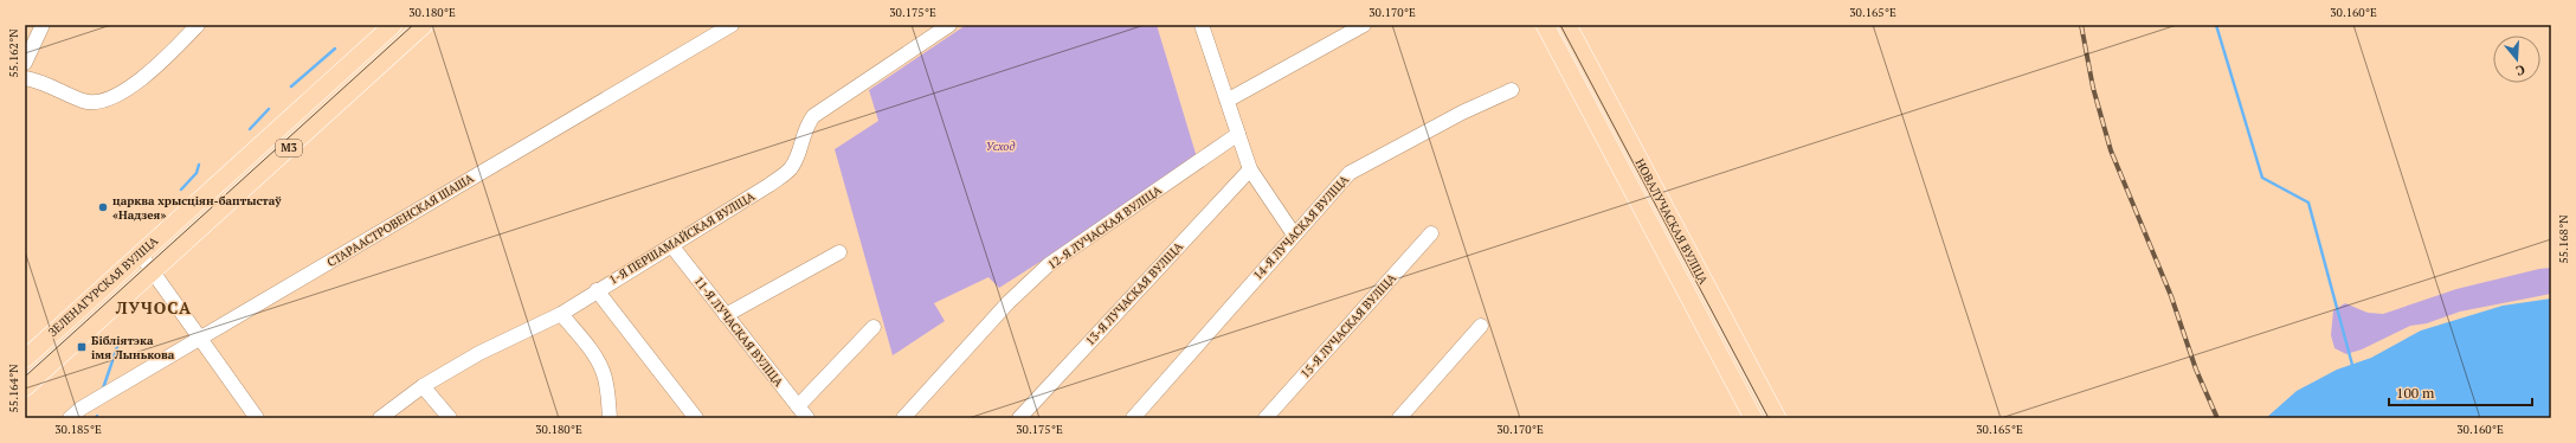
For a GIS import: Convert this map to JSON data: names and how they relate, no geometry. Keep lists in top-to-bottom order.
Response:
{
  "streets": {
    "main road": ["М3", "НОВАЛУЧАСКАЯ ВУЛІЦА", "ЗЕЛЕНАГУРСКАЯ ВУЛІЦА"],
    "street": [
      "СТАРААСТРОВЕНСКАЯ ШАША",
      "12-Я ЛУЧАСКАЯ ВУЛІЦА",
      "14-Я ЛУЧАСКАЯ ВУЛІЦА",
      "1-Я ПЕРШАМАЙСКАЯ ВУЛІЦА",
      "13-Я ЛУЧАСКАЯ ВУЛІЦА",
      "15-Я ЛУЧАСКАЯ ВУЛІЦА",
      "11-Я ЛУЧАСКАЯ ВУЛІЦА"
    ]
  },
  "crossings": [
    ["1-Я ПЕРШАМАЙСКАЯ ВУЛІЦА", "11-Я ЛУЧАСКАЯ ВУЛІЦА"]
  ],
  "districts": ["ЛУЧОСА"],
  "parks": ["Усход"],
  "places": {
    "other": ["царква хрысціян-баптыстаў «Надзея»"],
    "transit": ["Бібліятэка імя Лынькова"]
  },
  "scale_bar": "100 m",
  "north": "bottom",
  "coordinates": [
    "30.180°E",
    "30.175°E",
    "30.170°E",
    "30.165°E",
    "30.160°E",
    "55.162°N",
    "55.168°N",
    "55.164°N",
    "30.185°E"
  ]
}
